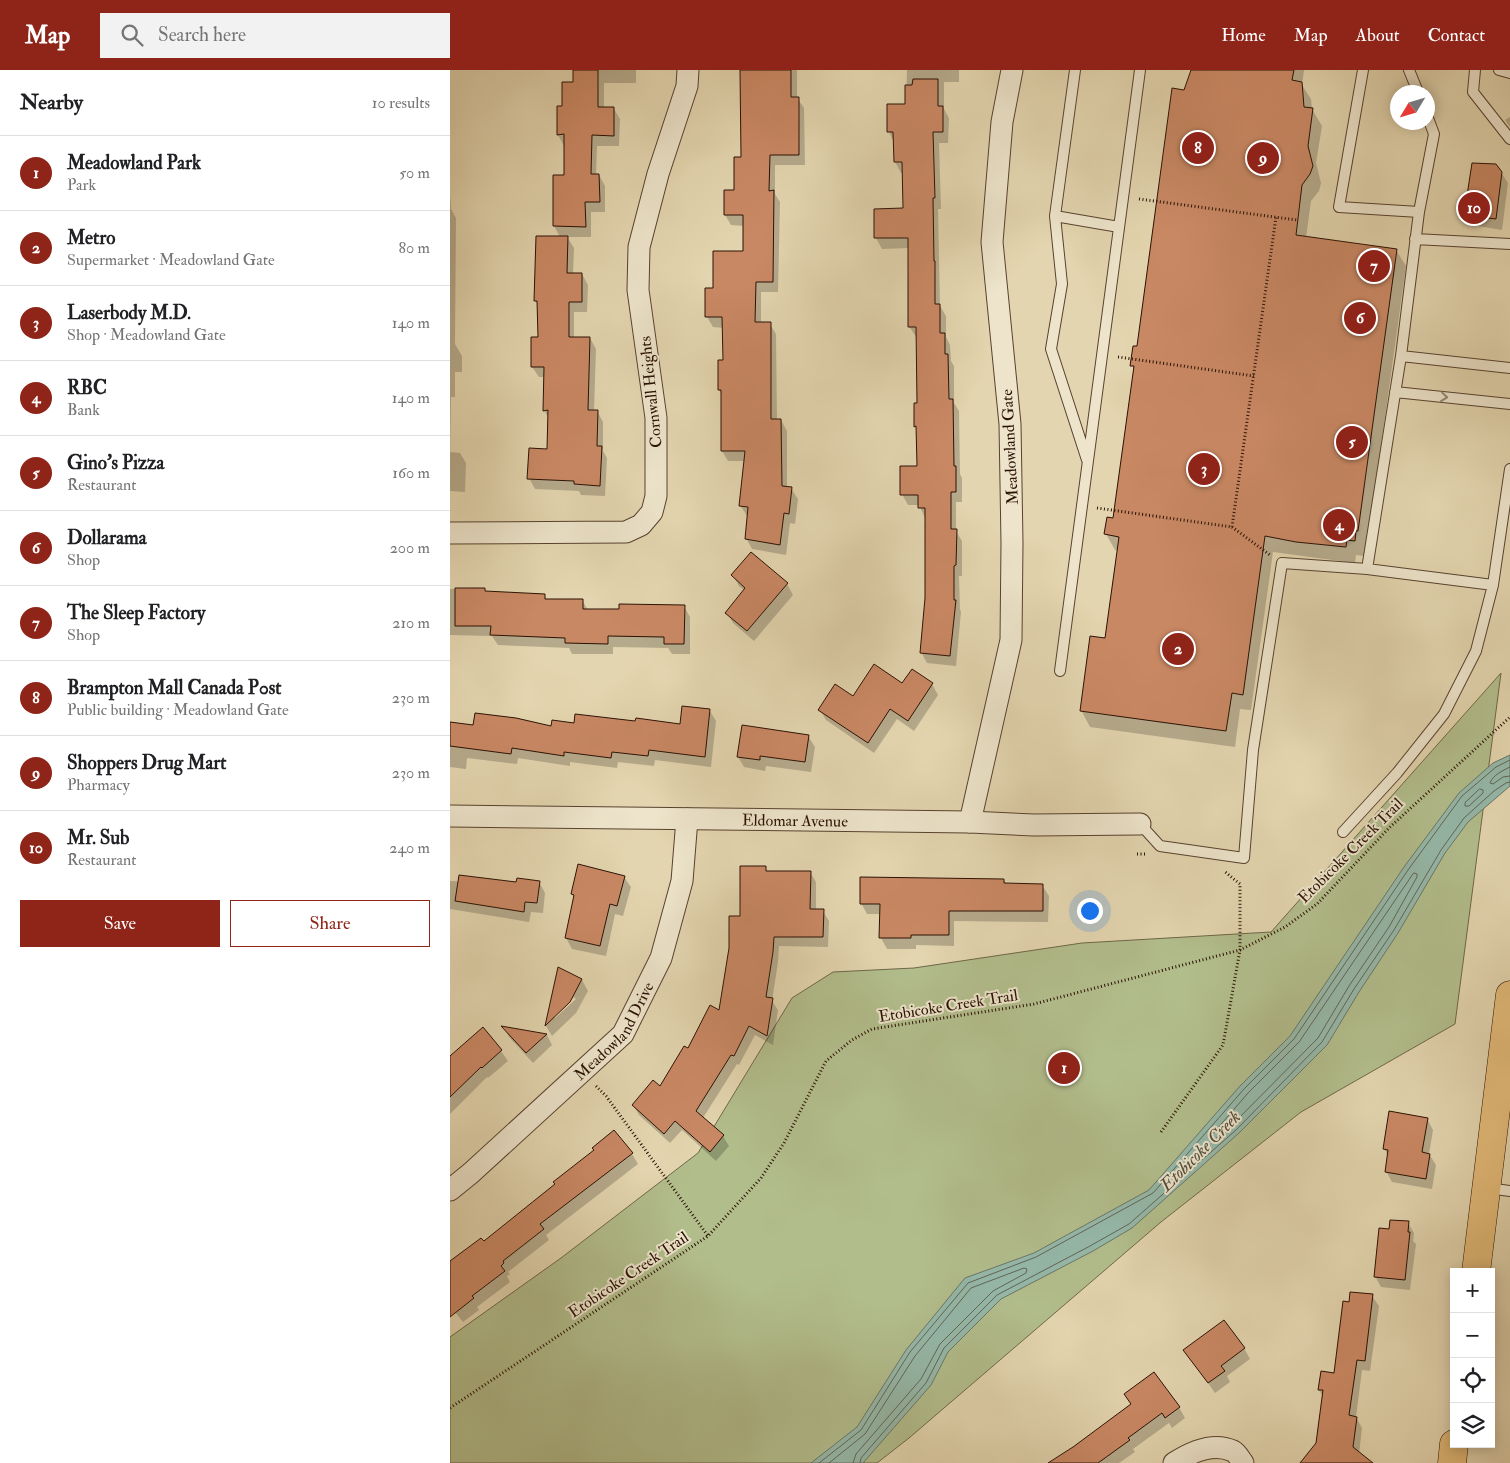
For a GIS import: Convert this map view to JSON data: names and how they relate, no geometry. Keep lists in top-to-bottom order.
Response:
{
  "streets": {
    "street": [
      "Cornwall Heights",
      "Meadowland Gate",
      "Eldomar Avenue",
      "Meadowland Drive"
    ],
    "path": ["Etobicoke Creek Trail"]
  },
  "crossings": [
    ["Meadowland Gate", "Eldomar Avenue"],
    ["Eldomar Avenue", "Meadowland Drive"]
  ],
  "water": ["Etobicoke Creek"],
  "north": "bottom left",
  "page": {
    "header": "Map",
    "search": "Search here",
    "nav": [
      "Home",
      "Map",
      "About",
      "Contact"
    ],
    "heading": ["Nearby", "10 results"],
    "pins": [
      "8",
      "9",
      "10",
      "7",
      "6",
      "5",
      "3",
      "4",
      "2",
      "1"
    ],
    "list": [
      {
        "mark": "1",
        "name": "Meadowland Park",
        "note": "Park",
        "value": "50 m"
      },
      {
        "mark": "2",
        "name": "Metro",
        "note": "Supermarket · Meadowland Gate",
        "value": "80 m"
      },
      {
        "mark": "3",
        "name": "Laserbody M.D.",
        "note": "Shop · Meadowland Gate",
        "value": "140 m"
      },
      {
        "mark": "4",
        "name": "RBC",
        "note": "Bank",
        "value": "140 m"
      },
      {
        "mark": "5",
        "name": "Gino's Pizza",
        "note": "Restaurant",
        "value": "160 m"
      },
      {
        "mark": "6",
        "name": "Dollarama",
        "note": "Shop",
        "value": "200 m"
      },
      {
        "mark": "7",
        "name": "The Sleep Factory",
        "note": "Shop",
        "value": "210 m"
      },
      {
        "mark": "8",
        "name": "Brampton Mall Canada P0st",
        "note": "Public building · Meadowland Gate",
        "value": "230 m"
      },
      {
        "mark": "9",
        "name": "Shoppers Drug Mart",
        "note": "Pharmacy",
        "value": "230 m"
      },
      {
        "mark": "10",
        "name": "Mr. Sub",
        "note": "Restaurant",
        "value": "240 m"
      }
    ],
    "buttons": ["Save", "Share"],
    "map_buttons": ["+", "−"]
  }
}
